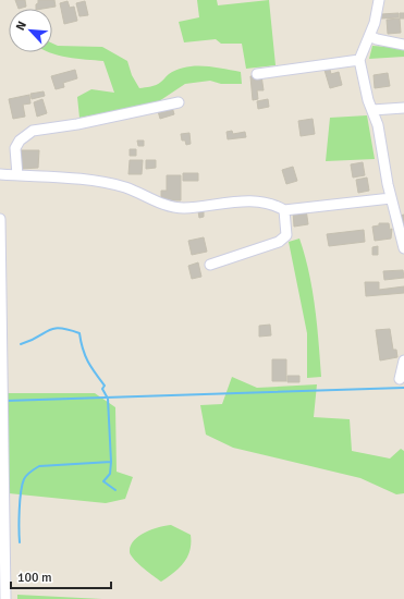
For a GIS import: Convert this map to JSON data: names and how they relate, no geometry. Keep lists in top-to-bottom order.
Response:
{
  "scale_bar": "100 m",
  "north": "top left"
}
